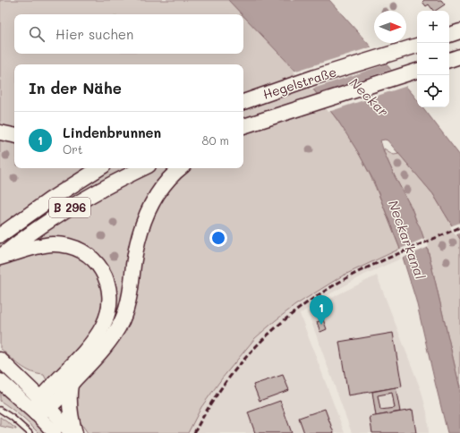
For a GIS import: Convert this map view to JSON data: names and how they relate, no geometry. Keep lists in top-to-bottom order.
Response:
{
  "streets": {
    "main road": ["Hegelstraße", "B 296"]
  },
  "water": ["Neckar", "Neckarkanal"],
  "north": "right",
  "page": {
    "map_buttons": ["+", "−"],
    "search": "Hier suchen",
    "heading": "In der Nähe",
    "list": [
      {
        "mark": "1",
        "name": "Lindenbrunnen",
        "note": "Ort",
        "value": "80 m"
      }
    ],
    "pins": "1"
  }
}
